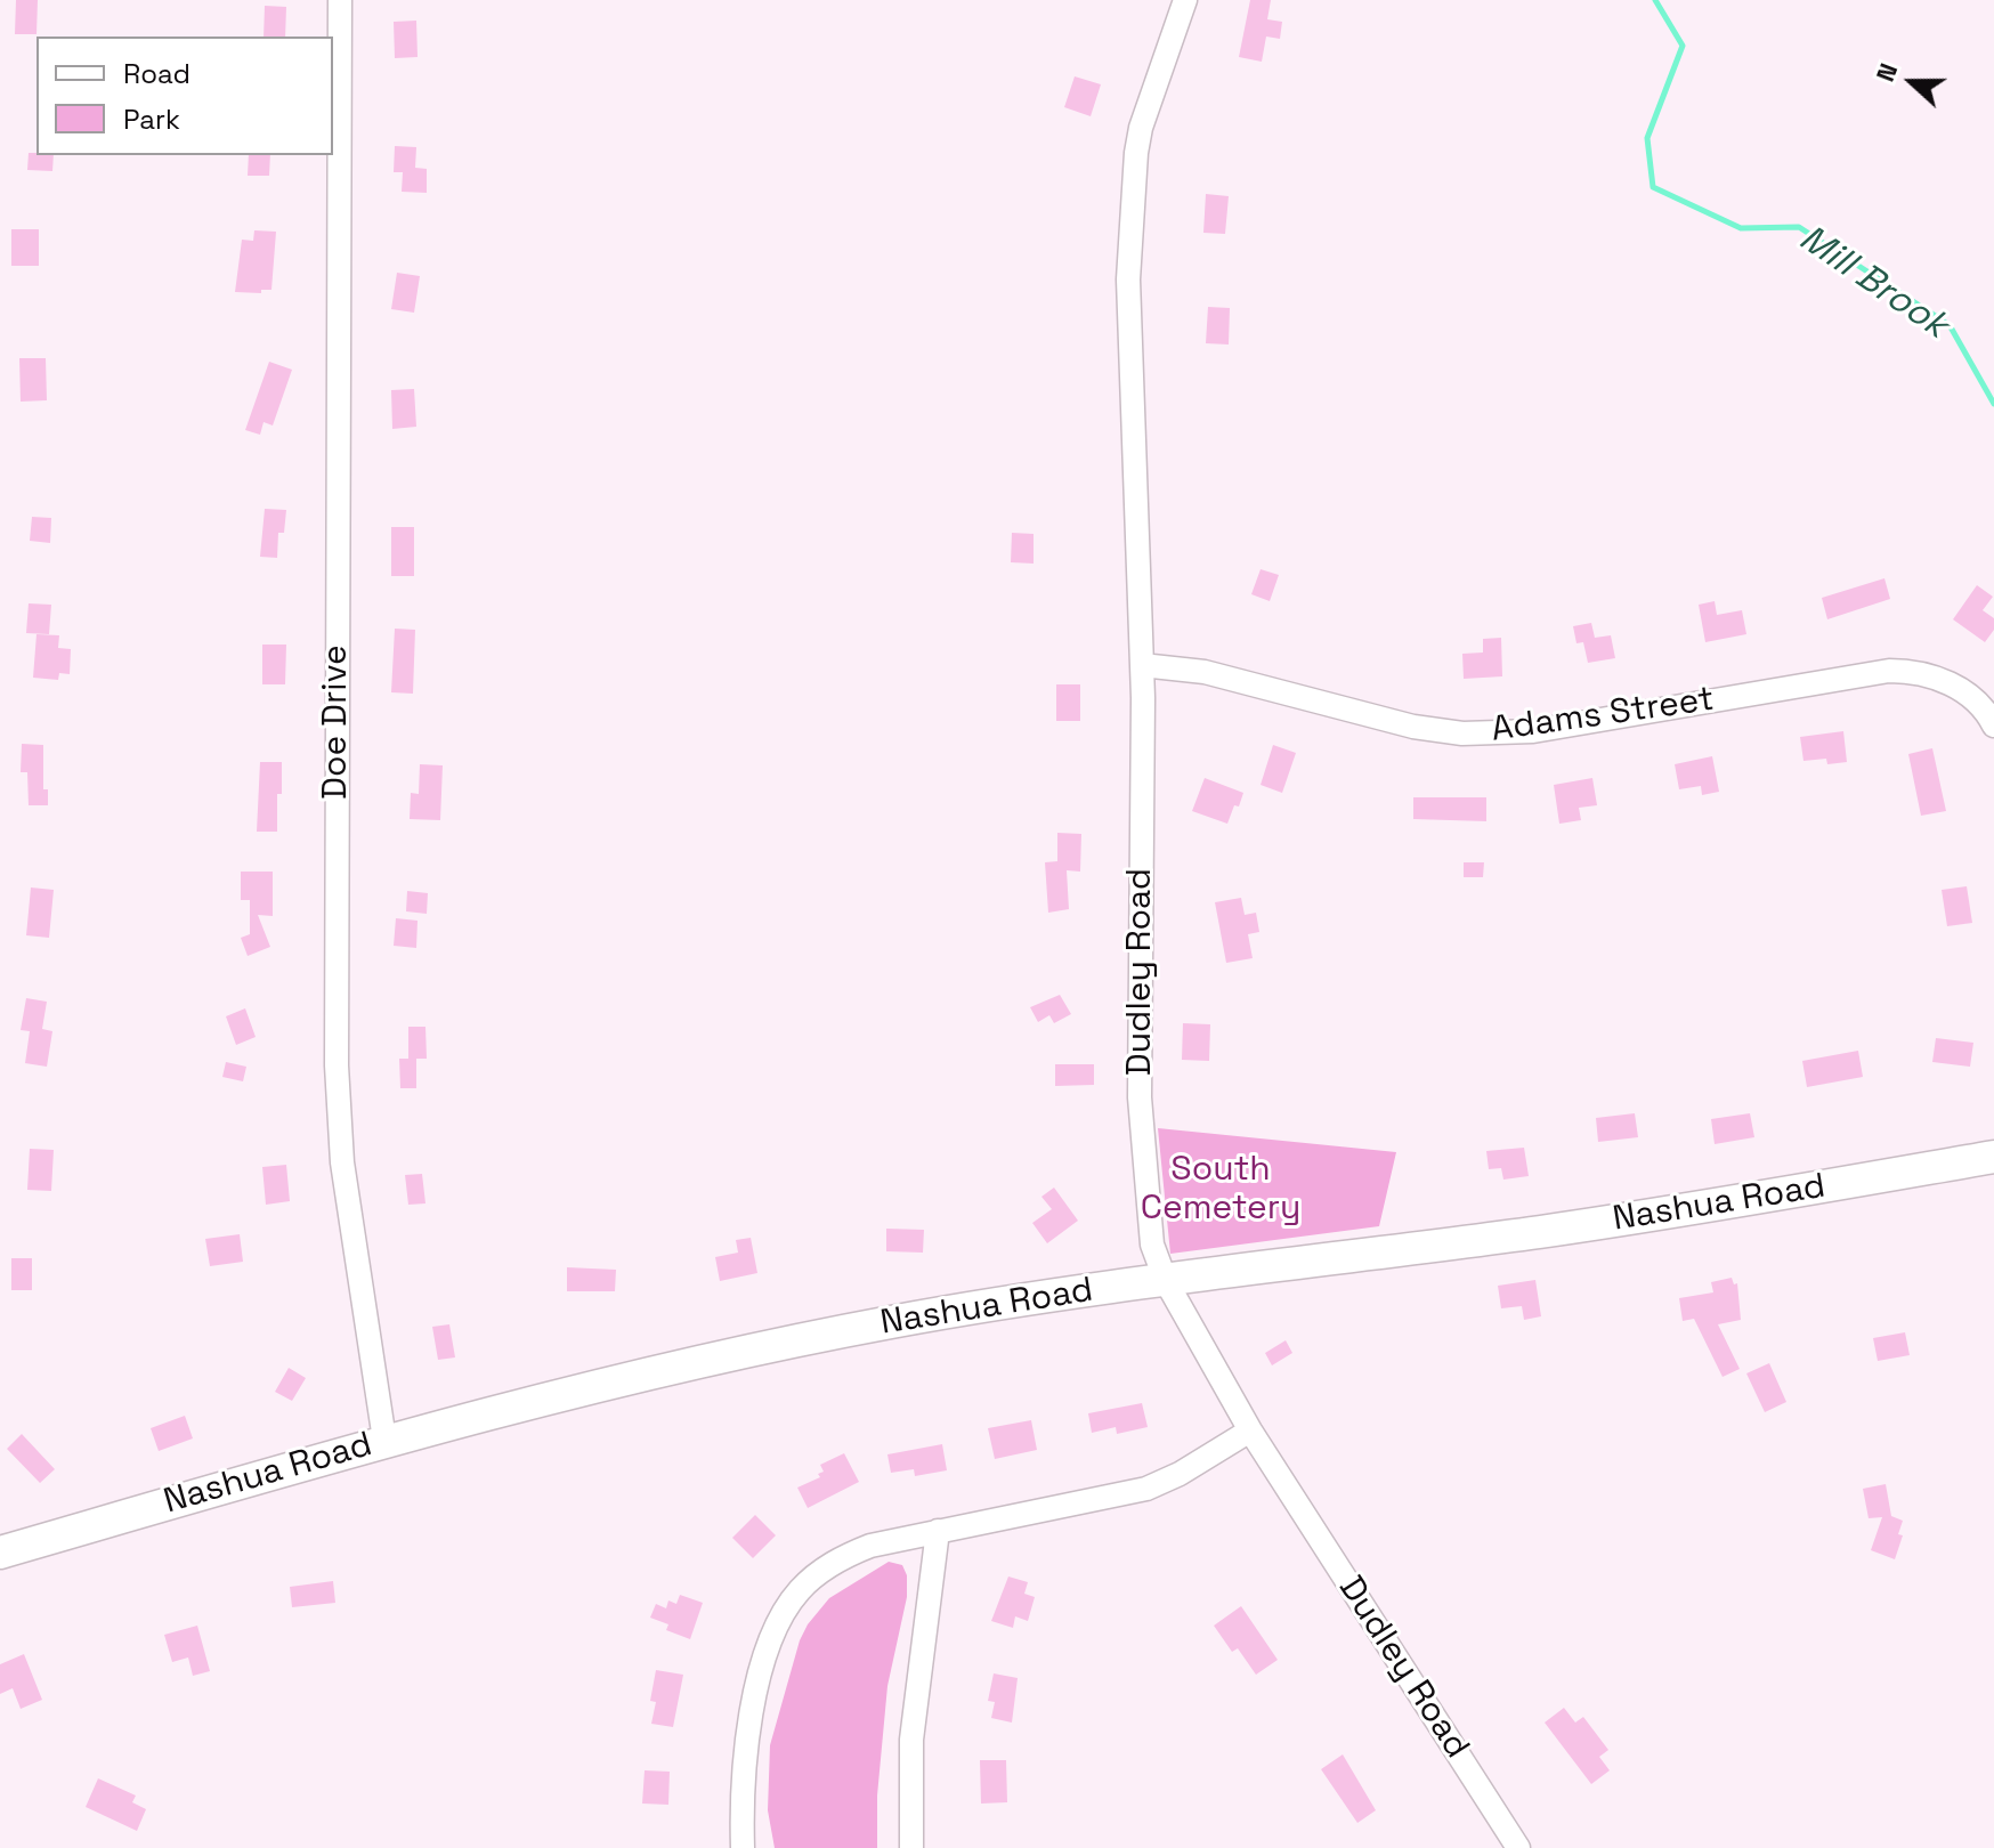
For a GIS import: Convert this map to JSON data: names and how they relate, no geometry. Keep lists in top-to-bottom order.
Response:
{
  "streets": {
    "main road": ["Nashua Road"],
    "street": ["Adams Street", "Doe Drive", "Dudley Road"]
  },
  "crossings": [
    ["Adams Street", "Dudley Road"],
    ["Doe Drive", "Nashua Road"],
    ["Dudley Road", "Nashua Road"]
  ],
  "water": ["Mill Brook"],
  "parks": ["South Cemetery"],
  "legend": ["Road", "Park"],
  "north": "left"
}
